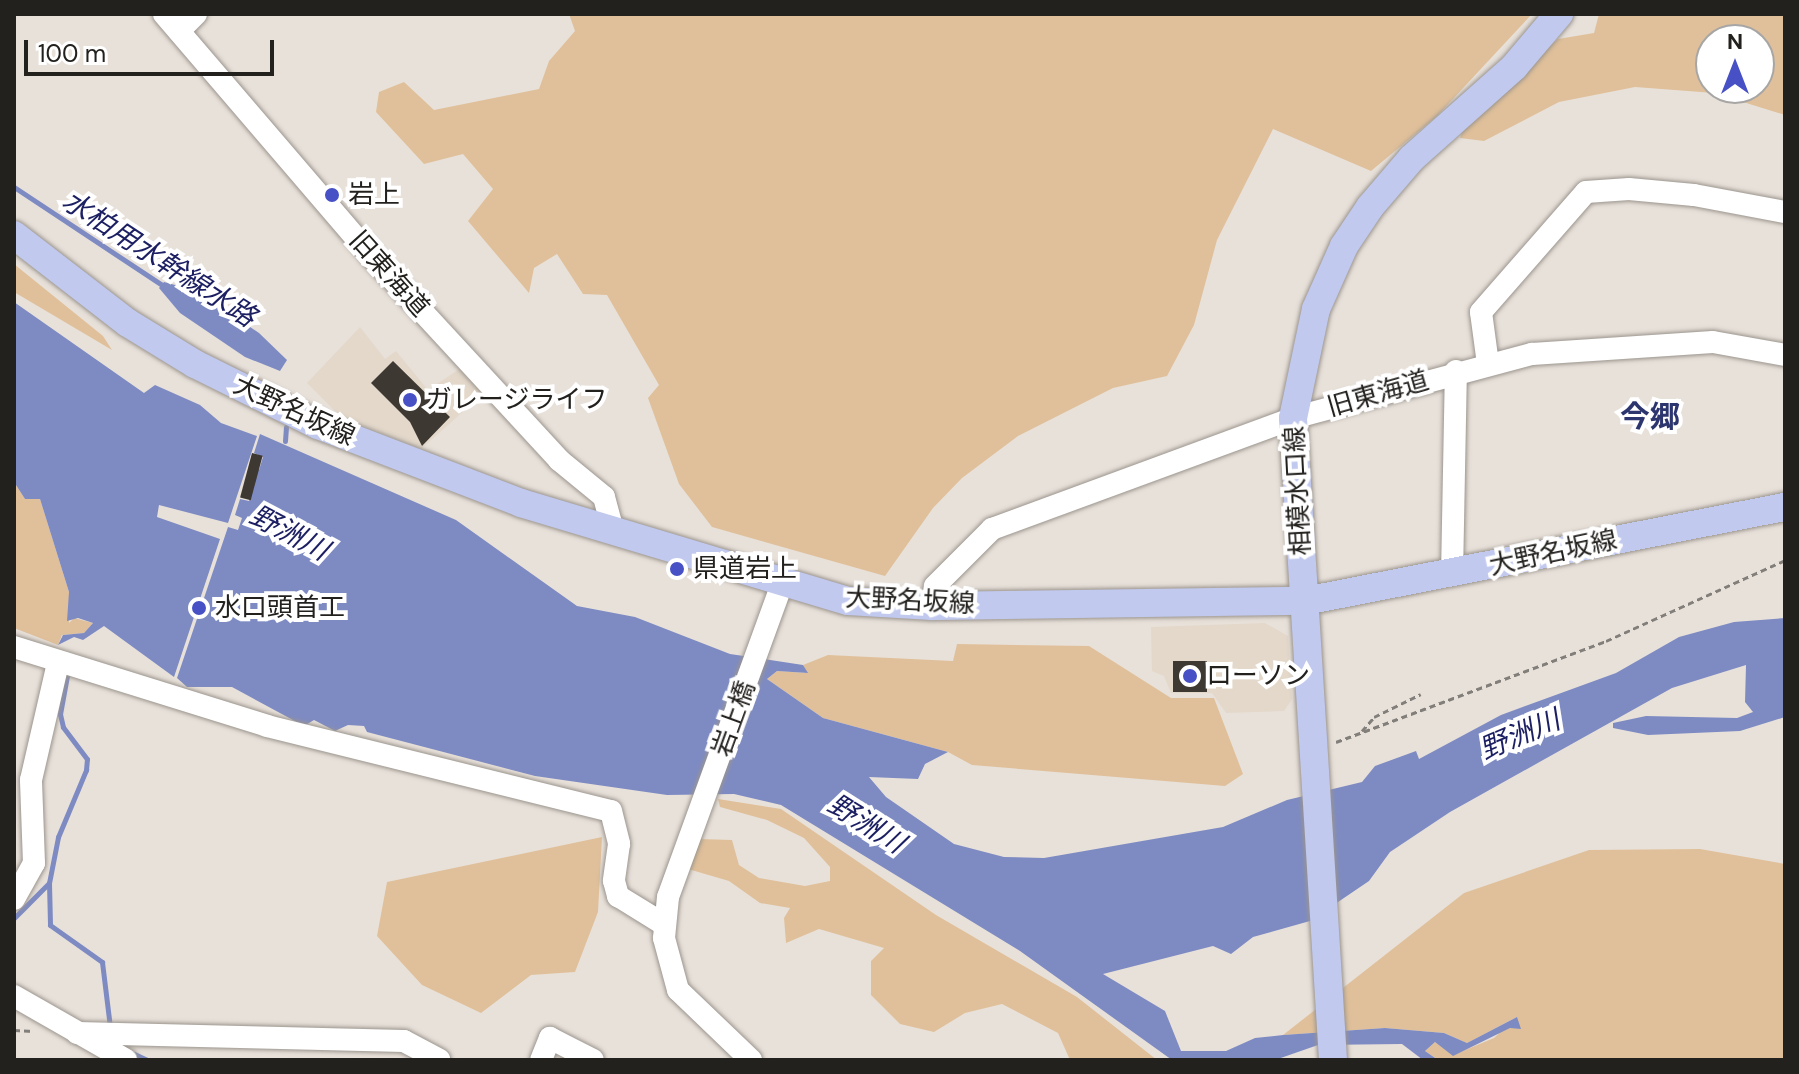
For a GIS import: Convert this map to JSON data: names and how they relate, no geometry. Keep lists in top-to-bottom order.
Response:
{
  "streets": {
    "main road": ["大野名坂線", "相模水口線"],
    "street": ["旧東海道", "岩上橋"]
  },
  "crossings": [
    ["旧東海道", "大野名坂線"],
    ["旧東海道", "相模水口線"],
    ["大野名坂線", "相模水口線"],
    ["大野名坂線", "岩上橋"]
  ],
  "districts": ["今郷"],
  "water": ["水柏用水幹線水路", "野洲川"],
  "places": [
    "岩上",
    "ガレージライフ",
    "県道岩上",
    "水口頭首工",
    "ローソン"
  ],
  "scale_bar": "100 m",
  "north": "top"
}
